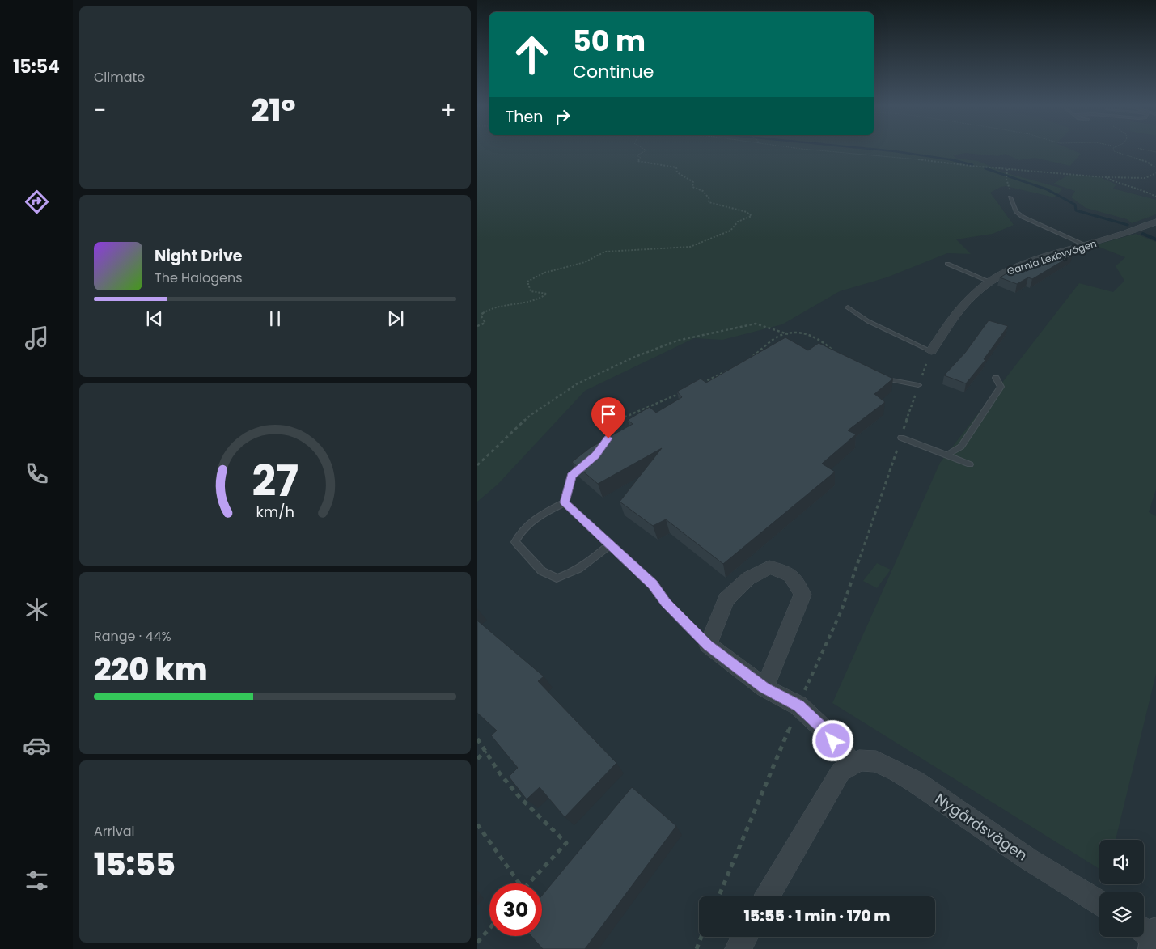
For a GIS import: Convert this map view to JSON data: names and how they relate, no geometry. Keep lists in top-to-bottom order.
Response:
{
  "streets": {
    "street": ["Gamla Lexbyvägen", "Nygårdsvägen"]
  },
  "page": {
    "tabs": "15:54",
    "tile": [
      "Climate",
      ["Range · 44%", "220 km"],
      ["Arrival", "15:55"]
    ],
    "turn": ["50 m", "Continue"],
    "heat": ["−", "21°", "+"],
    "then": "Then",
    "song": ["Night Drive", "The Halogens"],
    "limit": "30",
    "trip": "15:55 · 1 min · 170 m",
    "gauge": ["27", "km/h"]
  }
}
